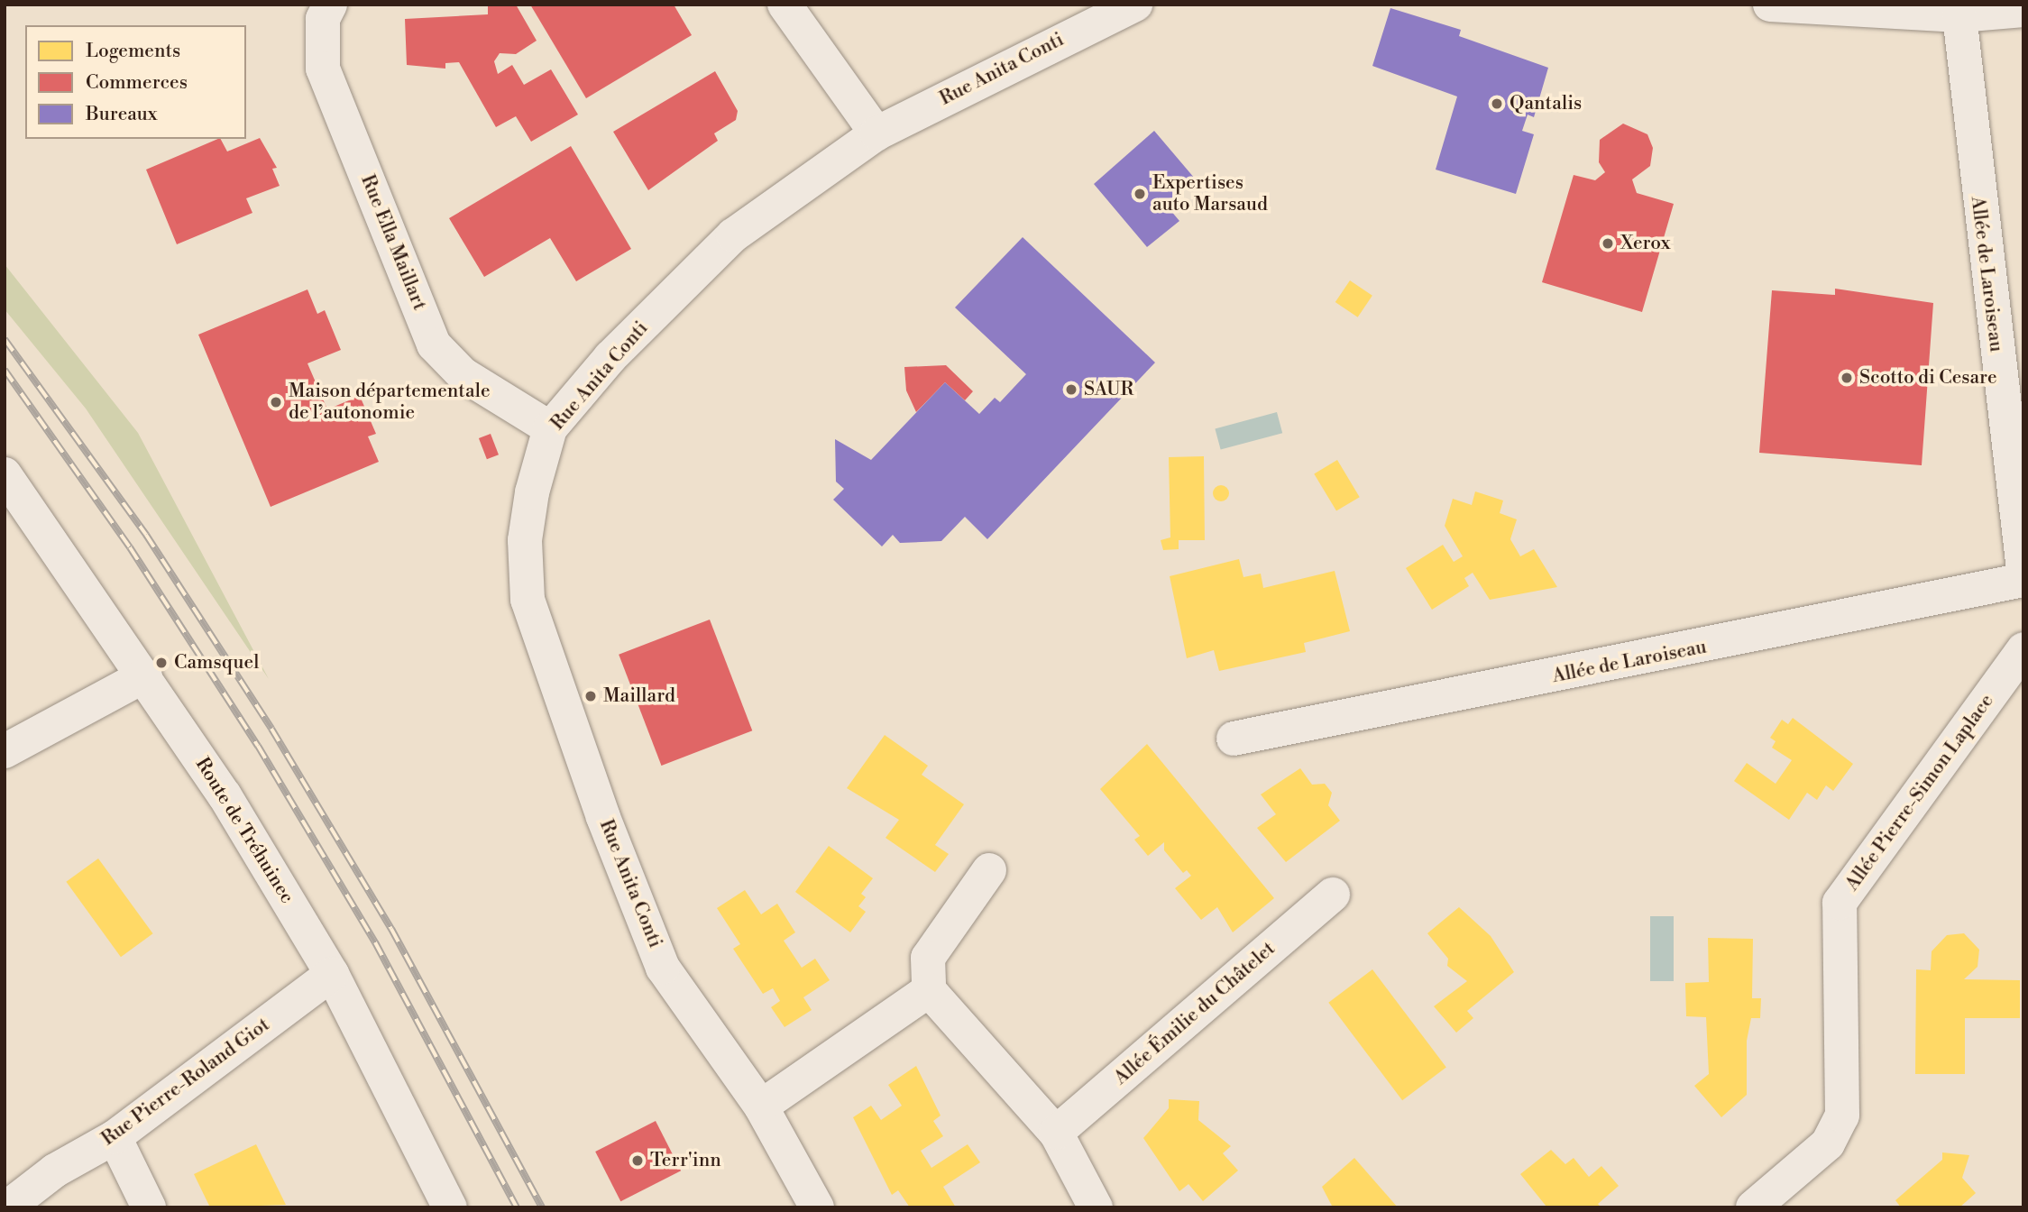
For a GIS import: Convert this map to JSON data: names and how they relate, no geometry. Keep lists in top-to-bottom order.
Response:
{
  "streets": {
    "street": [
      "Rue Anita Conti",
      "Rue Ella Maillart",
      "Allée de Laroiseau",
      "Allée Pierre-Simon Laplace",
      "Route de Tréhuinec",
      "Allée Émilie du Châtelet",
      "Rue Pierre-Roland Giot"
    ]
  },
  "crossings": [
    ["Rue Anita Conti", "Rue Ella Maillart"],
    ["Route de Tréhuinec", "Rue Pierre-Roland Giot"]
  ],
  "places": [
    "Qantalis",
    "Expertises auto Marsaud",
    "Xerox",
    "Scotto di Cesare",
    "SAUR",
    "Maison départementale de l’autonomie",
    "Camsquel",
    "Maillard",
    "Terr'inn"
  ],
  "legend": ["Logements", "Commerces", "Bureaux"]
}
